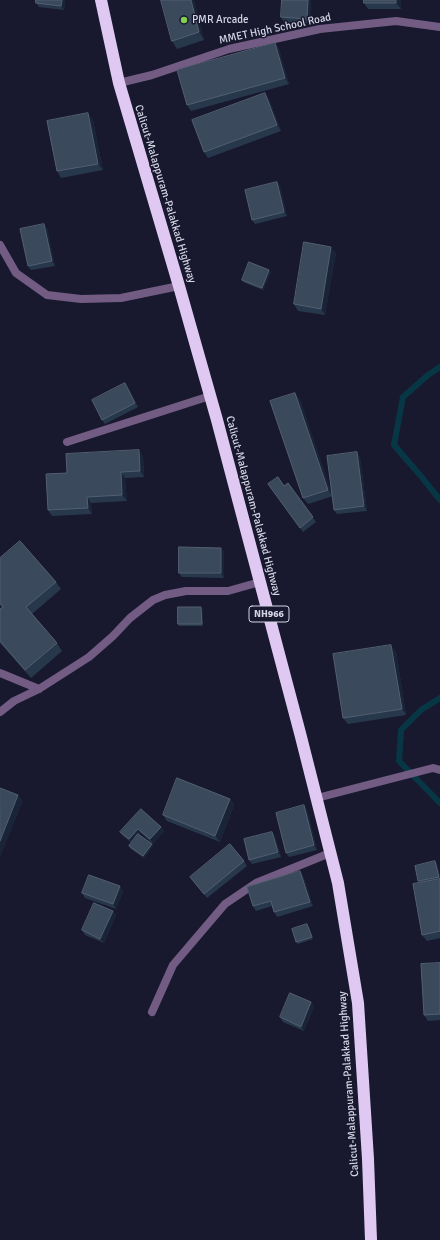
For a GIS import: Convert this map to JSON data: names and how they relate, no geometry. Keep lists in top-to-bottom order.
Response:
{
  "streets": {
    "highway": ["Calicut-Malappuram-Palakkad Highway", "NH966"],
    "street": ["MMET High School Road"]
  },
  "crossings": [
    ["MMET High School Road", "Calicut-Malappuram-Palakkad Highway"]
  ],
  "places": ["PMR Arcade"]
}
